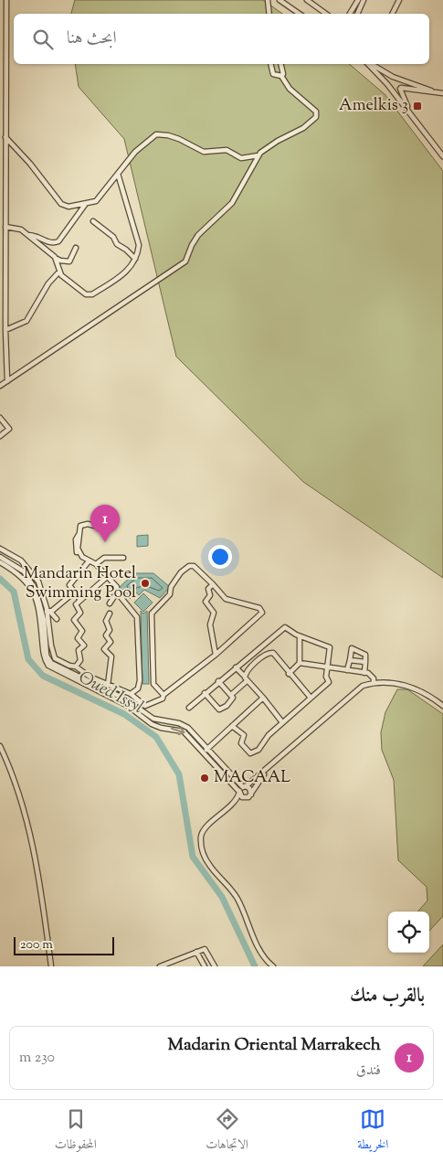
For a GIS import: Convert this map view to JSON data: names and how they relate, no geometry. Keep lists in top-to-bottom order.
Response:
{
  "water": ["Oued Issyl"],
  "places": {
    "transit": ["Amelkis 3"],
    "other": ["Mandarin Hotel Swimming Pool", "MACAAL"]
  },
  "scale_bar": "200 m",
  "page": {
    "search": "ابحث هنا",
    "pins": "1",
    "scale": "200 m",
    "heading": "بالقرب منك",
    "list": [
      {
        "mark": "1",
        "name": "Madarin Oriental Marrakech",
        "note": "فندق",
        "value": "230 m"
      }
    ],
    "nav": ["الخريطة", "الاتجاهات", "المحفوظات"]
  }
}
